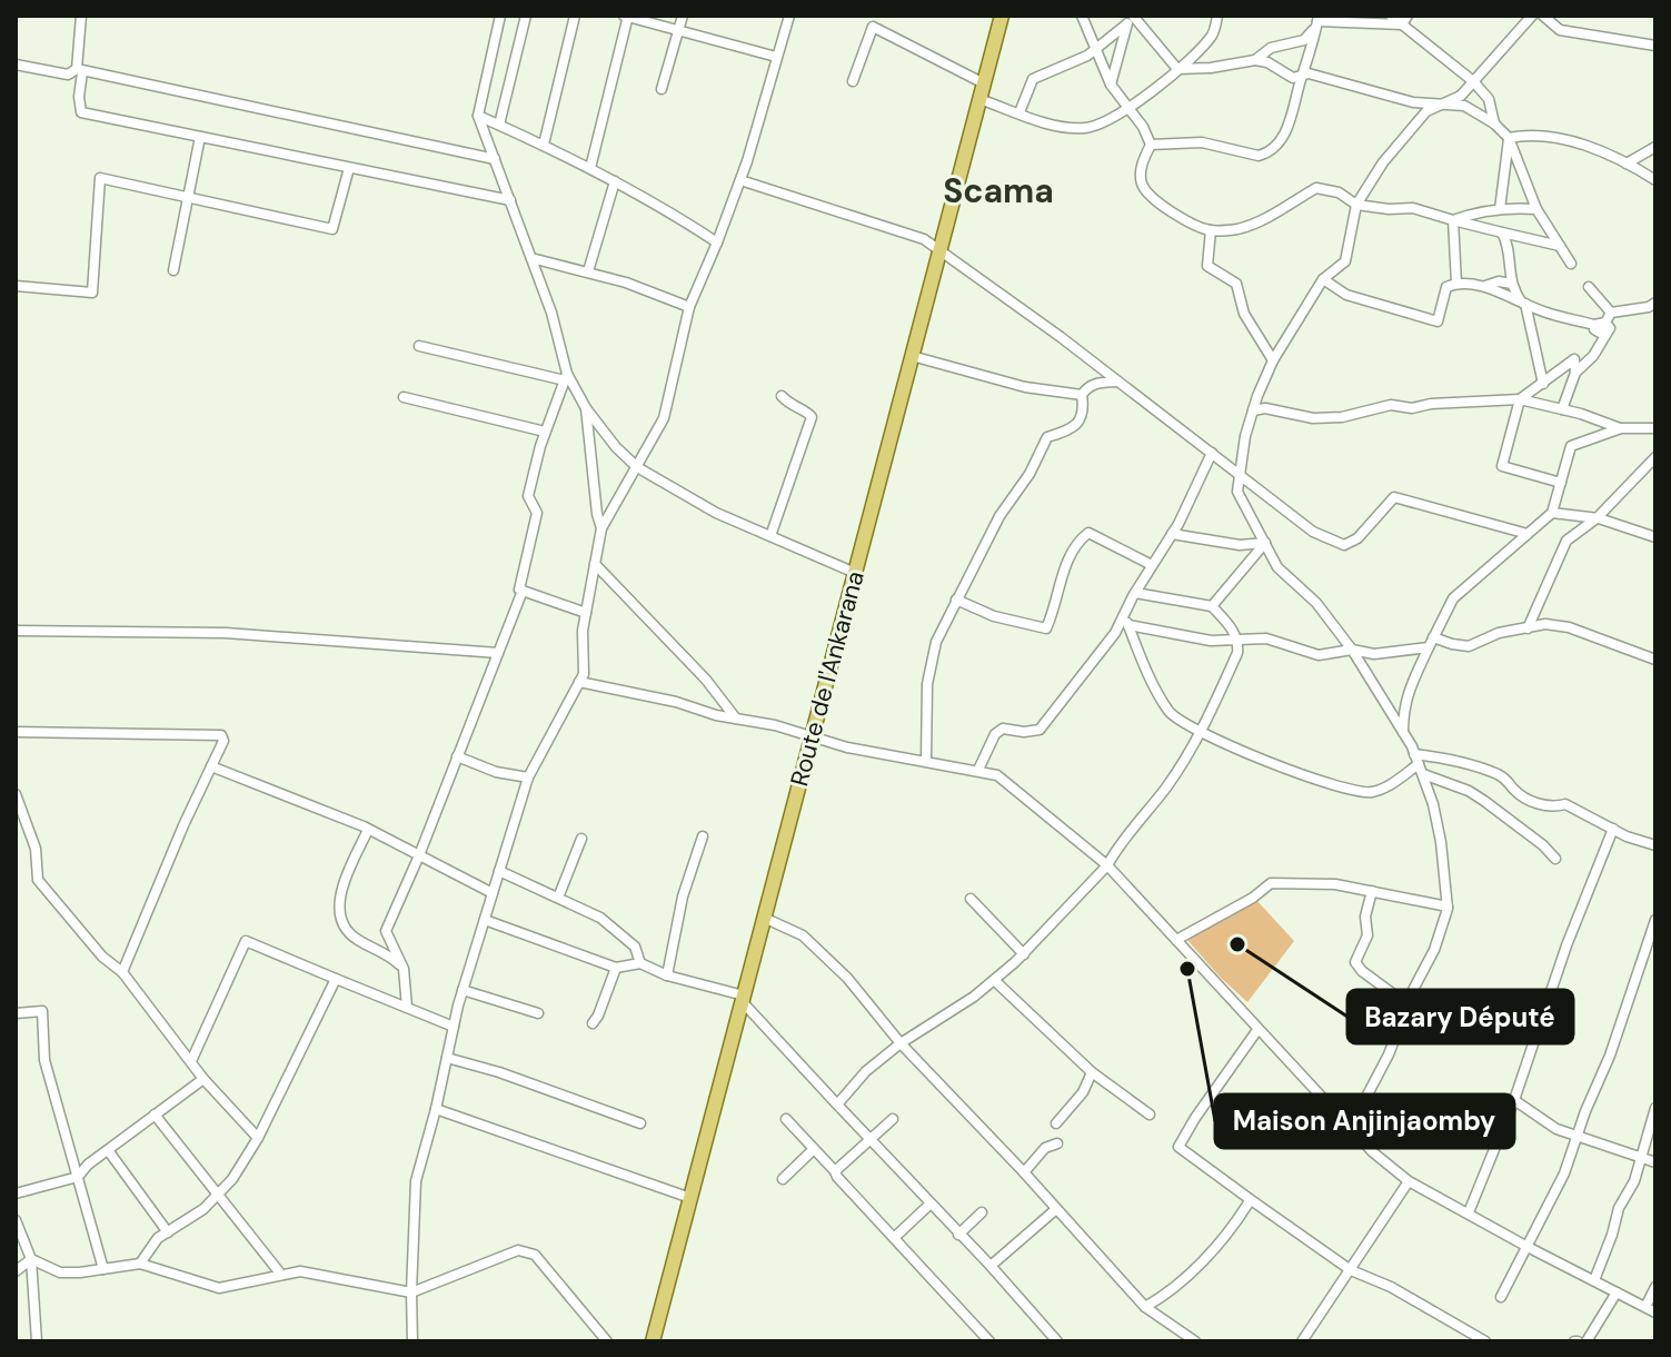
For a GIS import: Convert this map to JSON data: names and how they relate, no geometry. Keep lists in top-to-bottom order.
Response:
{
  "streets": {
    "main road": ["Route de l'Ankarana"]
  },
  "districts": ["Scama"],
  "places": ["Bazary Député", "Maison Anjinjaomby"]
}
